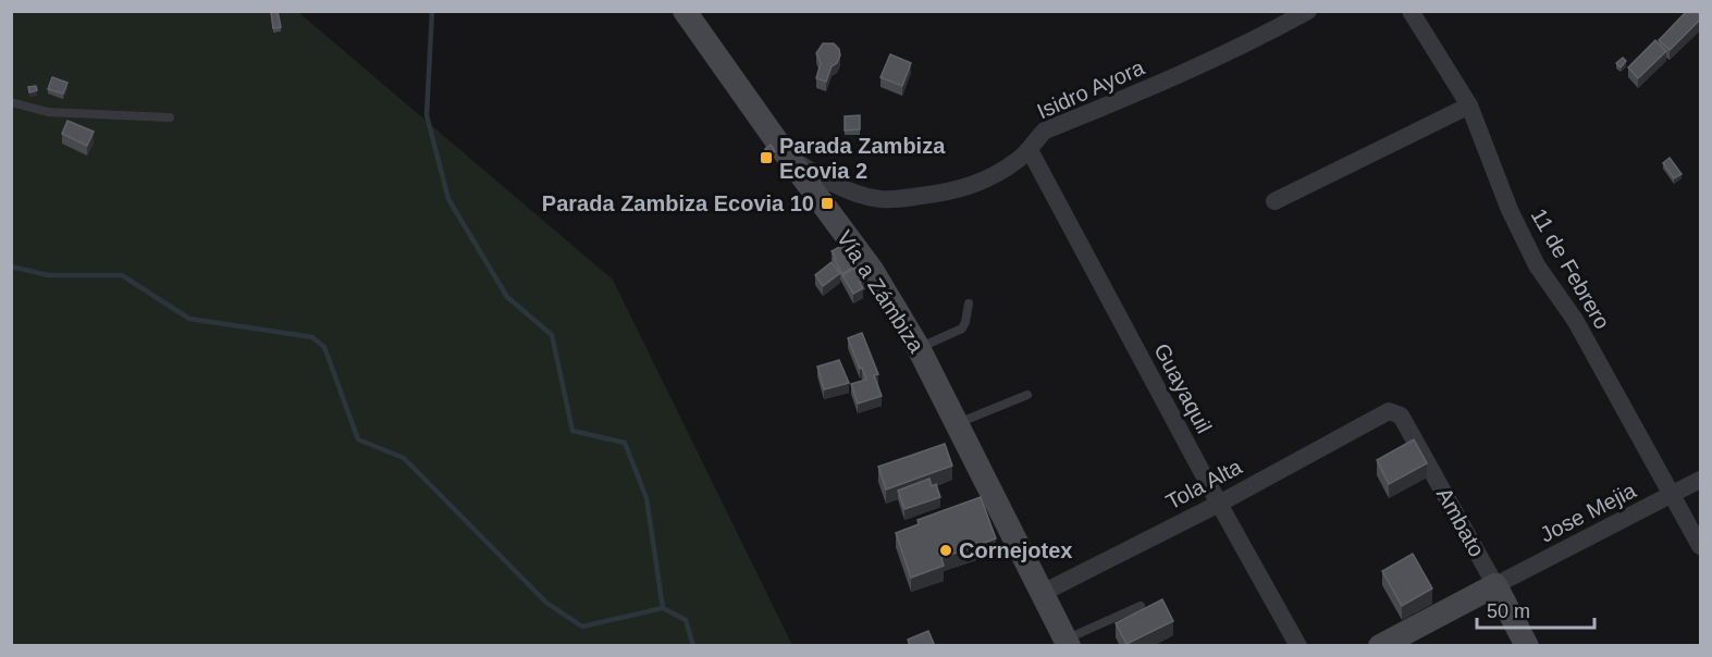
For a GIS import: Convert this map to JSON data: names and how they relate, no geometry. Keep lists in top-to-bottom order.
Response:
{
  "streets": {
    "street": [
      "Isidro Ayora",
      "11 de Febrero",
      "Vía a Zámbiza",
      "Guayaquil",
      "Tola Alta",
      "Jose Mejia",
      "Ambato"
    ]
  },
  "crossings": [
    ["Isidro Ayora", "Vía a Zámbiza"],
    ["Isidro Ayora", "Guayaquil"],
    ["11 de Febrero", "Jose Mejia"],
    ["Vía a Zámbiza", "Tola Alta"],
    ["Guayaquil", "Tola Alta"],
    ["Tola Alta", "Ambato"],
    ["Jose Mejia", "Ambato"]
  ],
  "places": {
    "transit": ["Parada Zambiza Ecovia 2", "Parada Zambiza Ecovia 10"],
    "other": ["Cornejotex"]
  },
  "scale_bar": "50 m"
}
